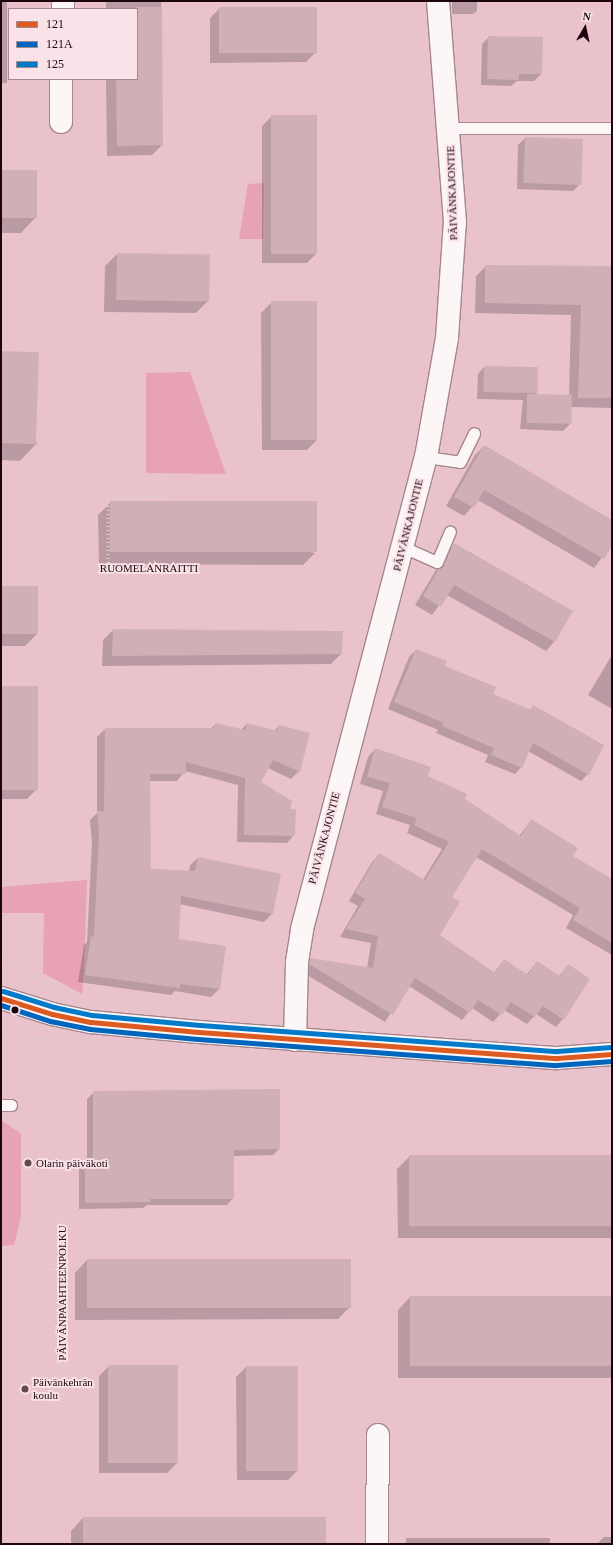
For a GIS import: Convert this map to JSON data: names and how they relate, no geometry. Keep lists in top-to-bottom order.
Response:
{
  "streets": {
    "street": ["PÄIVÄNKAJONTIE"],
    "path": ["RUOMELANRAITTI", "PÄIVÄNPAAHTEENPOLKU"]
  },
  "crossings": [
    ["PÄIVÄNKAJONTIE", "RUOMELANRAITTI"]
  ],
  "places": ["Olarin päiväkoti", "Päivänkehrän koulu"],
  "lines": ["transit line 125", "transit line 121", "transit line 121A"],
  "legend": ["121", "121A", "125"],
  "north": "top"
}
